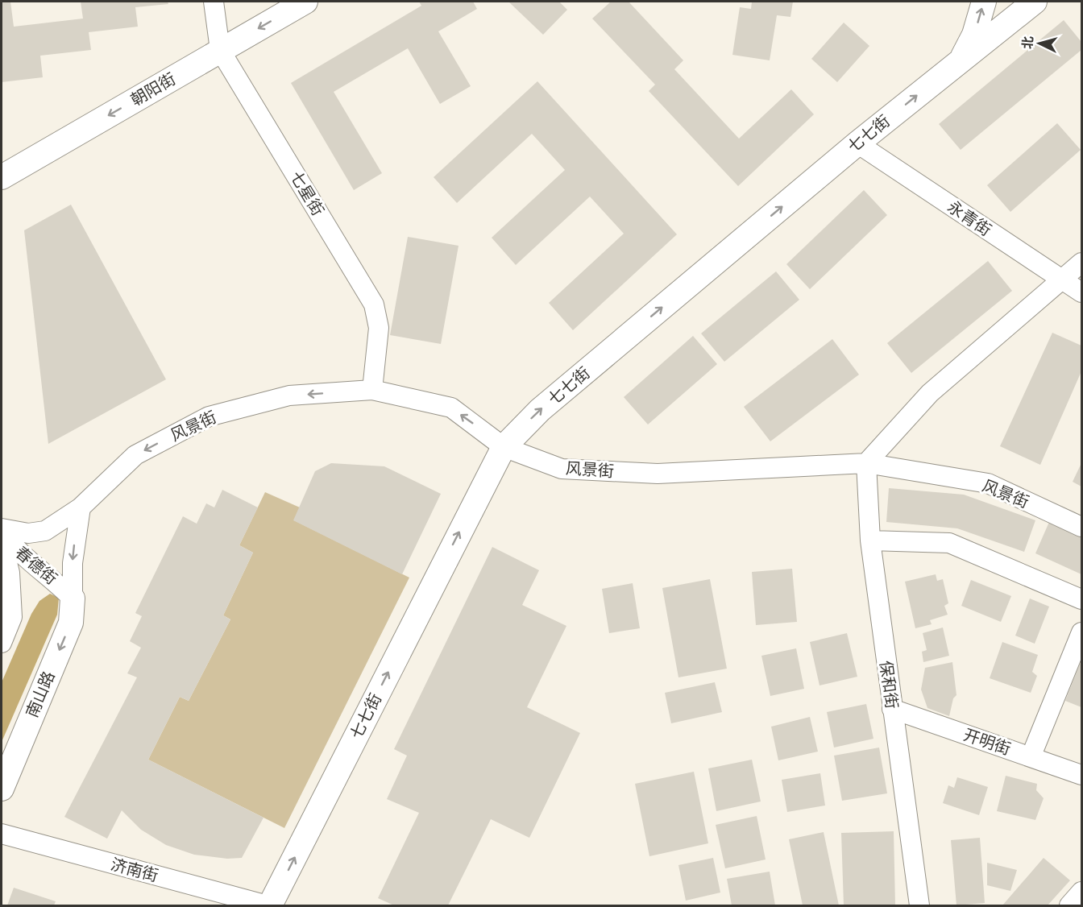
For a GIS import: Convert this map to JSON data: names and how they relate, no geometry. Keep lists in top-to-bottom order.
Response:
{
  "streets": {
    "main road": ["朝阳街", "七七街", "南山路"],
    "street": [
      "七星街",
      "永青街",
      "风景街",
      "春德街",
      "保和街",
      "开明街",
      "济南街"
    ]
  },
  "crossings": [
    ["朝阳街", "七星街"],
    ["七七街", "永青街"],
    ["七七街", "风景街"],
    ["七七街", "济南街"],
    ["七星街", "风景街"],
    ["风景街", "春德街"],
    ["风景街", "保和街"],
    ["春德街", "南山路"],
    ["保和街", "开明街"]
  ],
  "one_way": [
    "朝阳街",
    "七七街",
    "风景街",
    "南山路"
  ],
  "north": "left"
}
